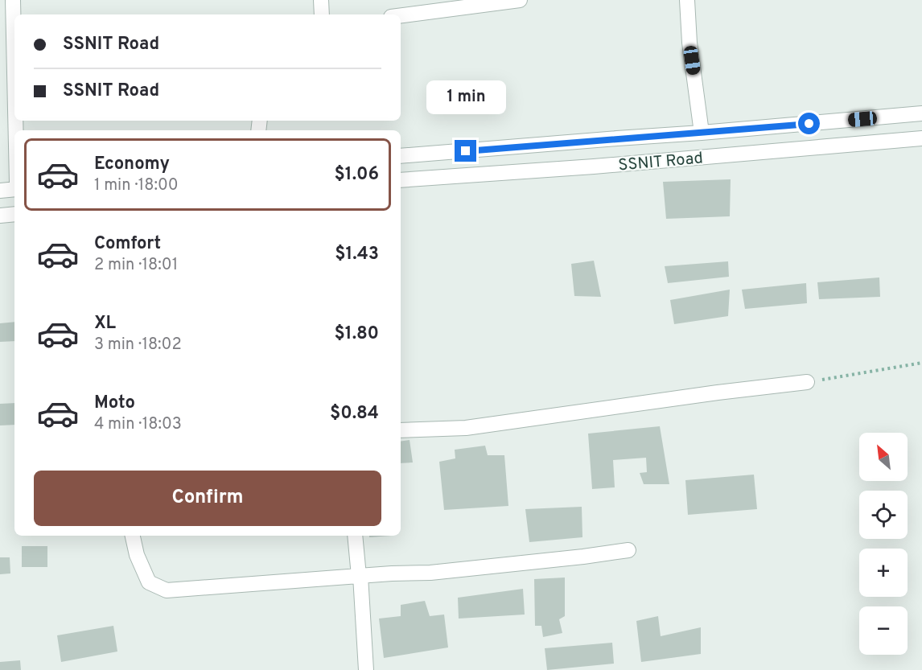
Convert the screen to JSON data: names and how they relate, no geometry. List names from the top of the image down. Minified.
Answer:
{"streets":{"street":["SSNIT Road"]},"north":"top left","page":{"banner":["SSNIT Road","SSNIT Road"],"bubble":"1 min","list":[{"name":"Economy","note":"1 min · 18:00","value":"$1.06"},{"name":"Comfort","note":"2 min · 18:01","value":"$1.43"},{"name":"XL","note":"3 min · 18:02","value":"$1.80"},{"name":"Moto","note":"4 min · 18:03","value":"$0.84"}],"map_buttons":["+","−"],"buttons":"Confirm"}}
